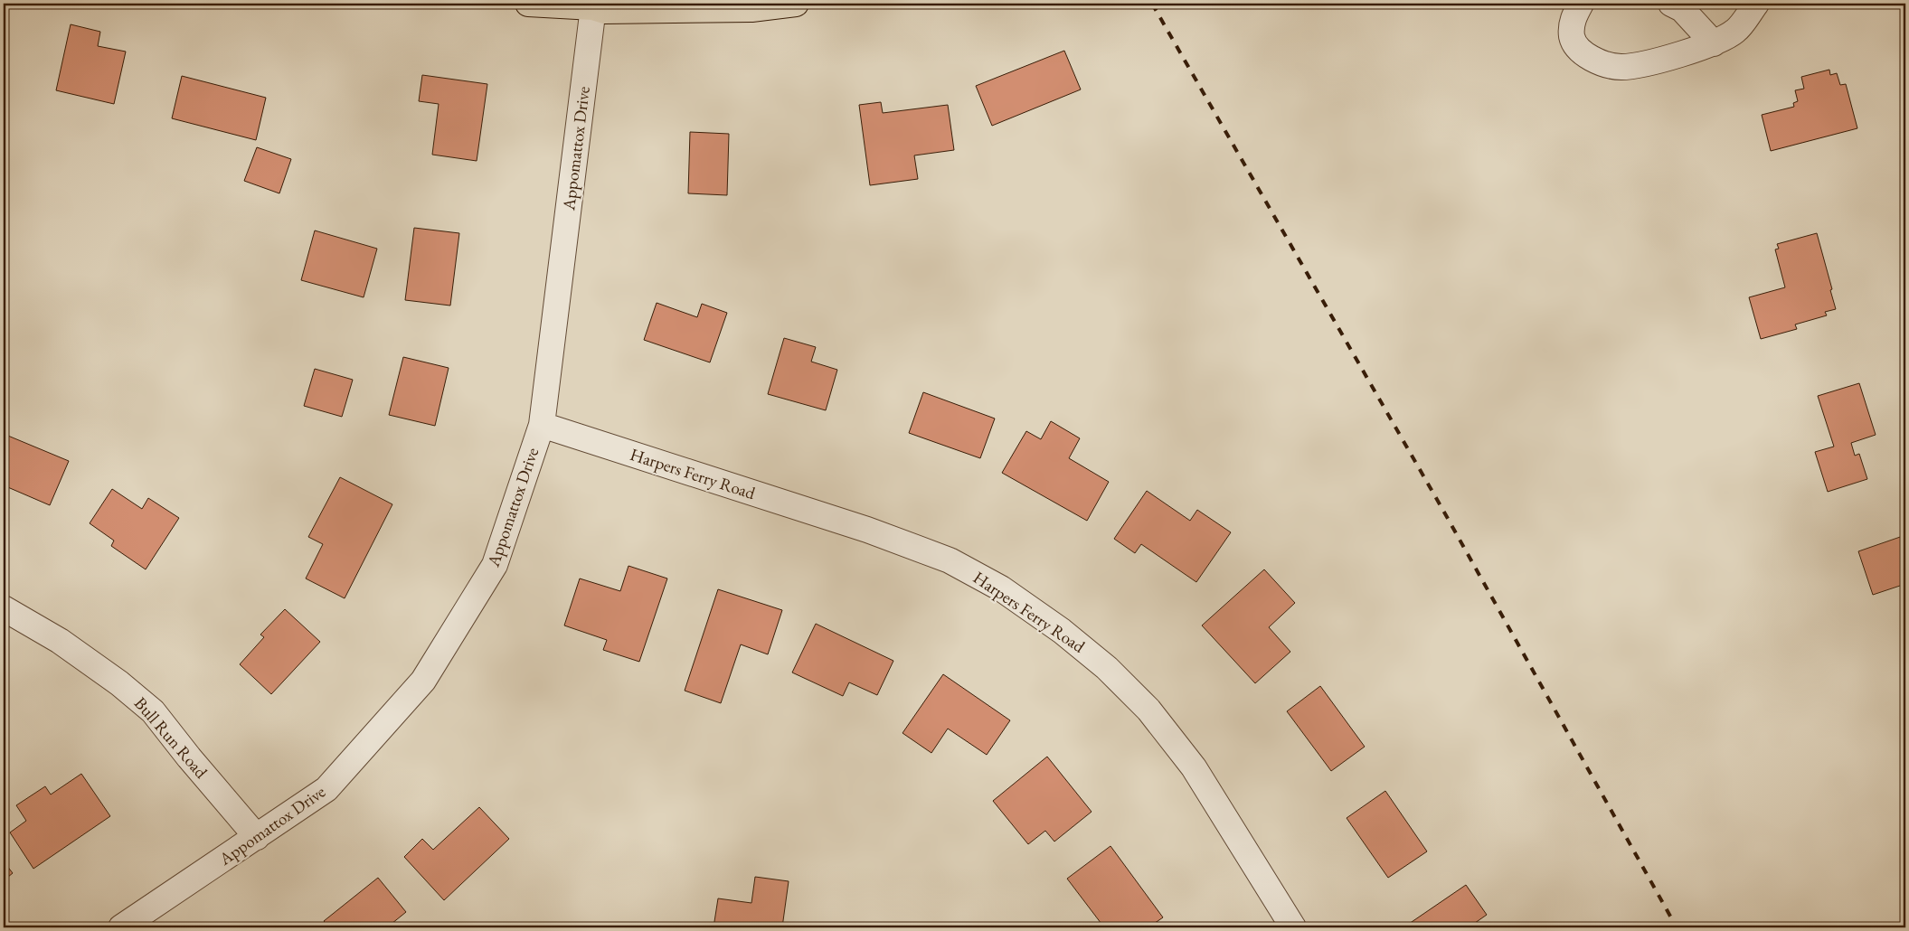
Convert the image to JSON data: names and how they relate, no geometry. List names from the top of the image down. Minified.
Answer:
{"streets":{"street":["Appomattox Drive","Harpers Ferry Road","Bull Run Road"]},"crossings":[["Appomattox Drive","Harpers Ferry Road"],["Appomattox Drive","Bull Run Road"]]}
